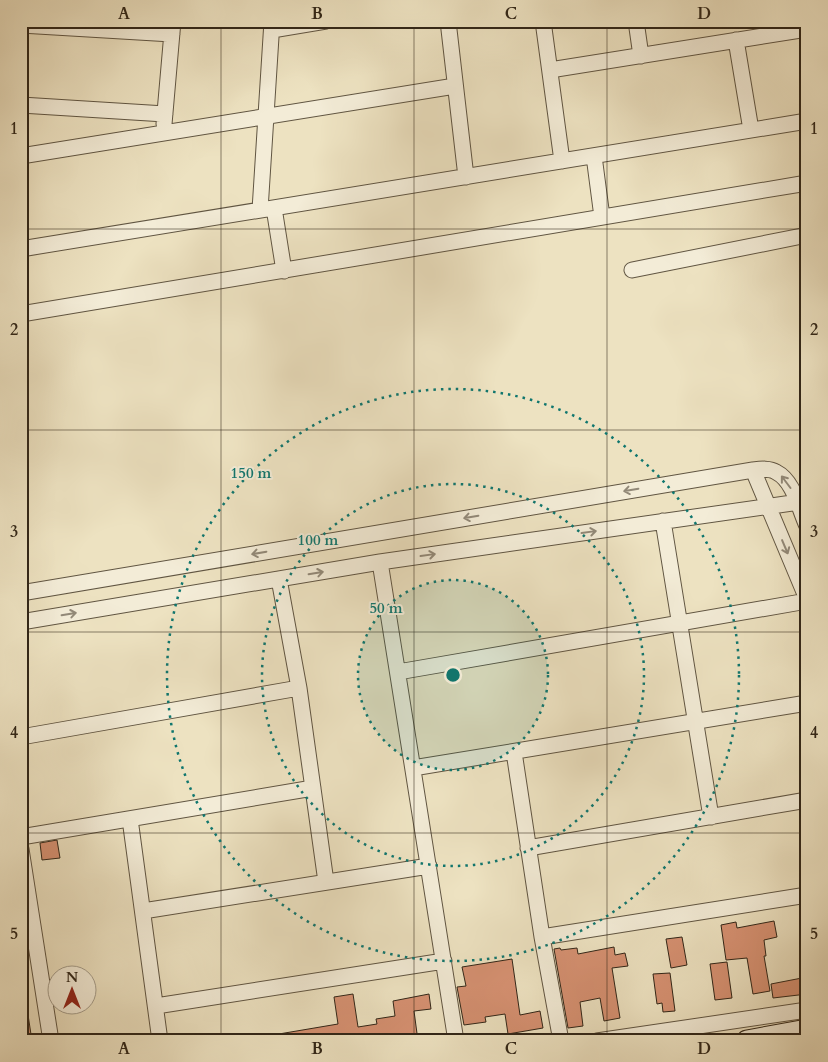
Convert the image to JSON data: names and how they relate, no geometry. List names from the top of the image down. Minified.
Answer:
{"north":"top","grid":{"columns":["A","B","C","D"],"rows":["1","2","3","4","5"]},"rings":["150 m","100 m","50 m"]}
